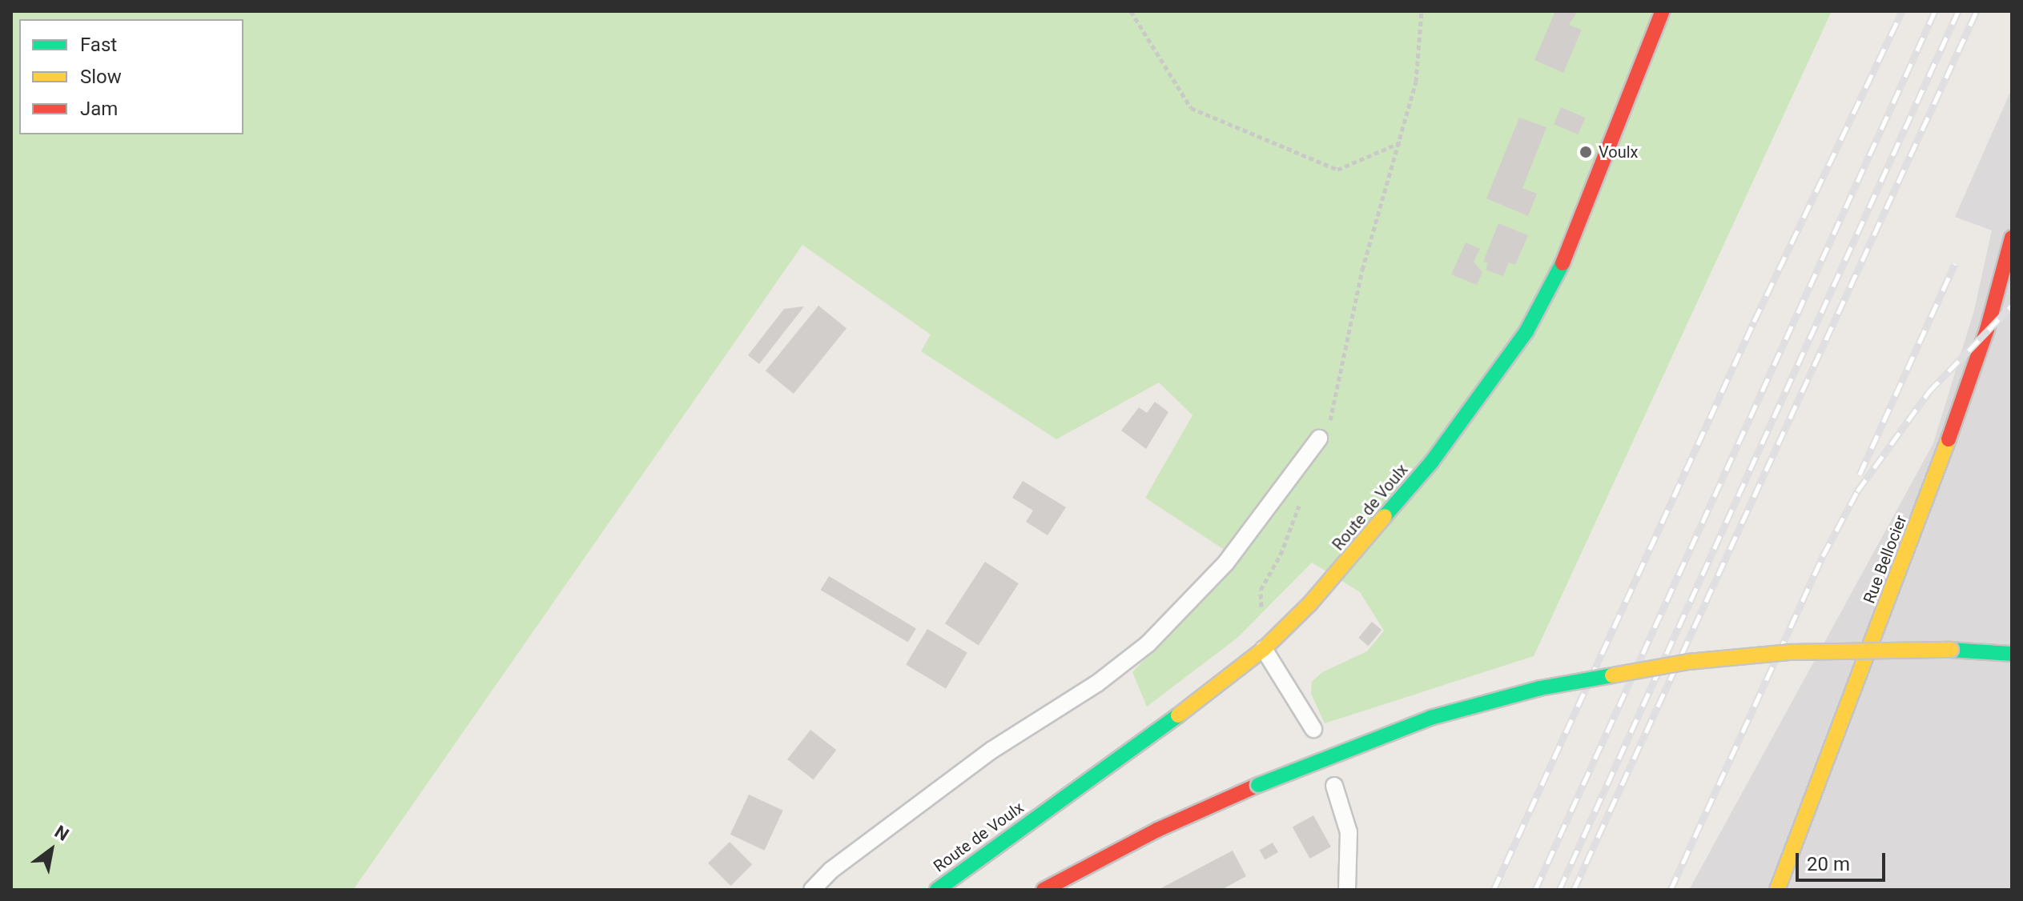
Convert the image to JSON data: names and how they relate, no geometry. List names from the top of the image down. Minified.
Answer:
{"streets":{"main road":["Route de Voulx","Rue Bellocier"]},"places":["Voulx"],"legend":["Fast","Slow","Jam"],"scale_bar":"20 m","north":"top right"}
